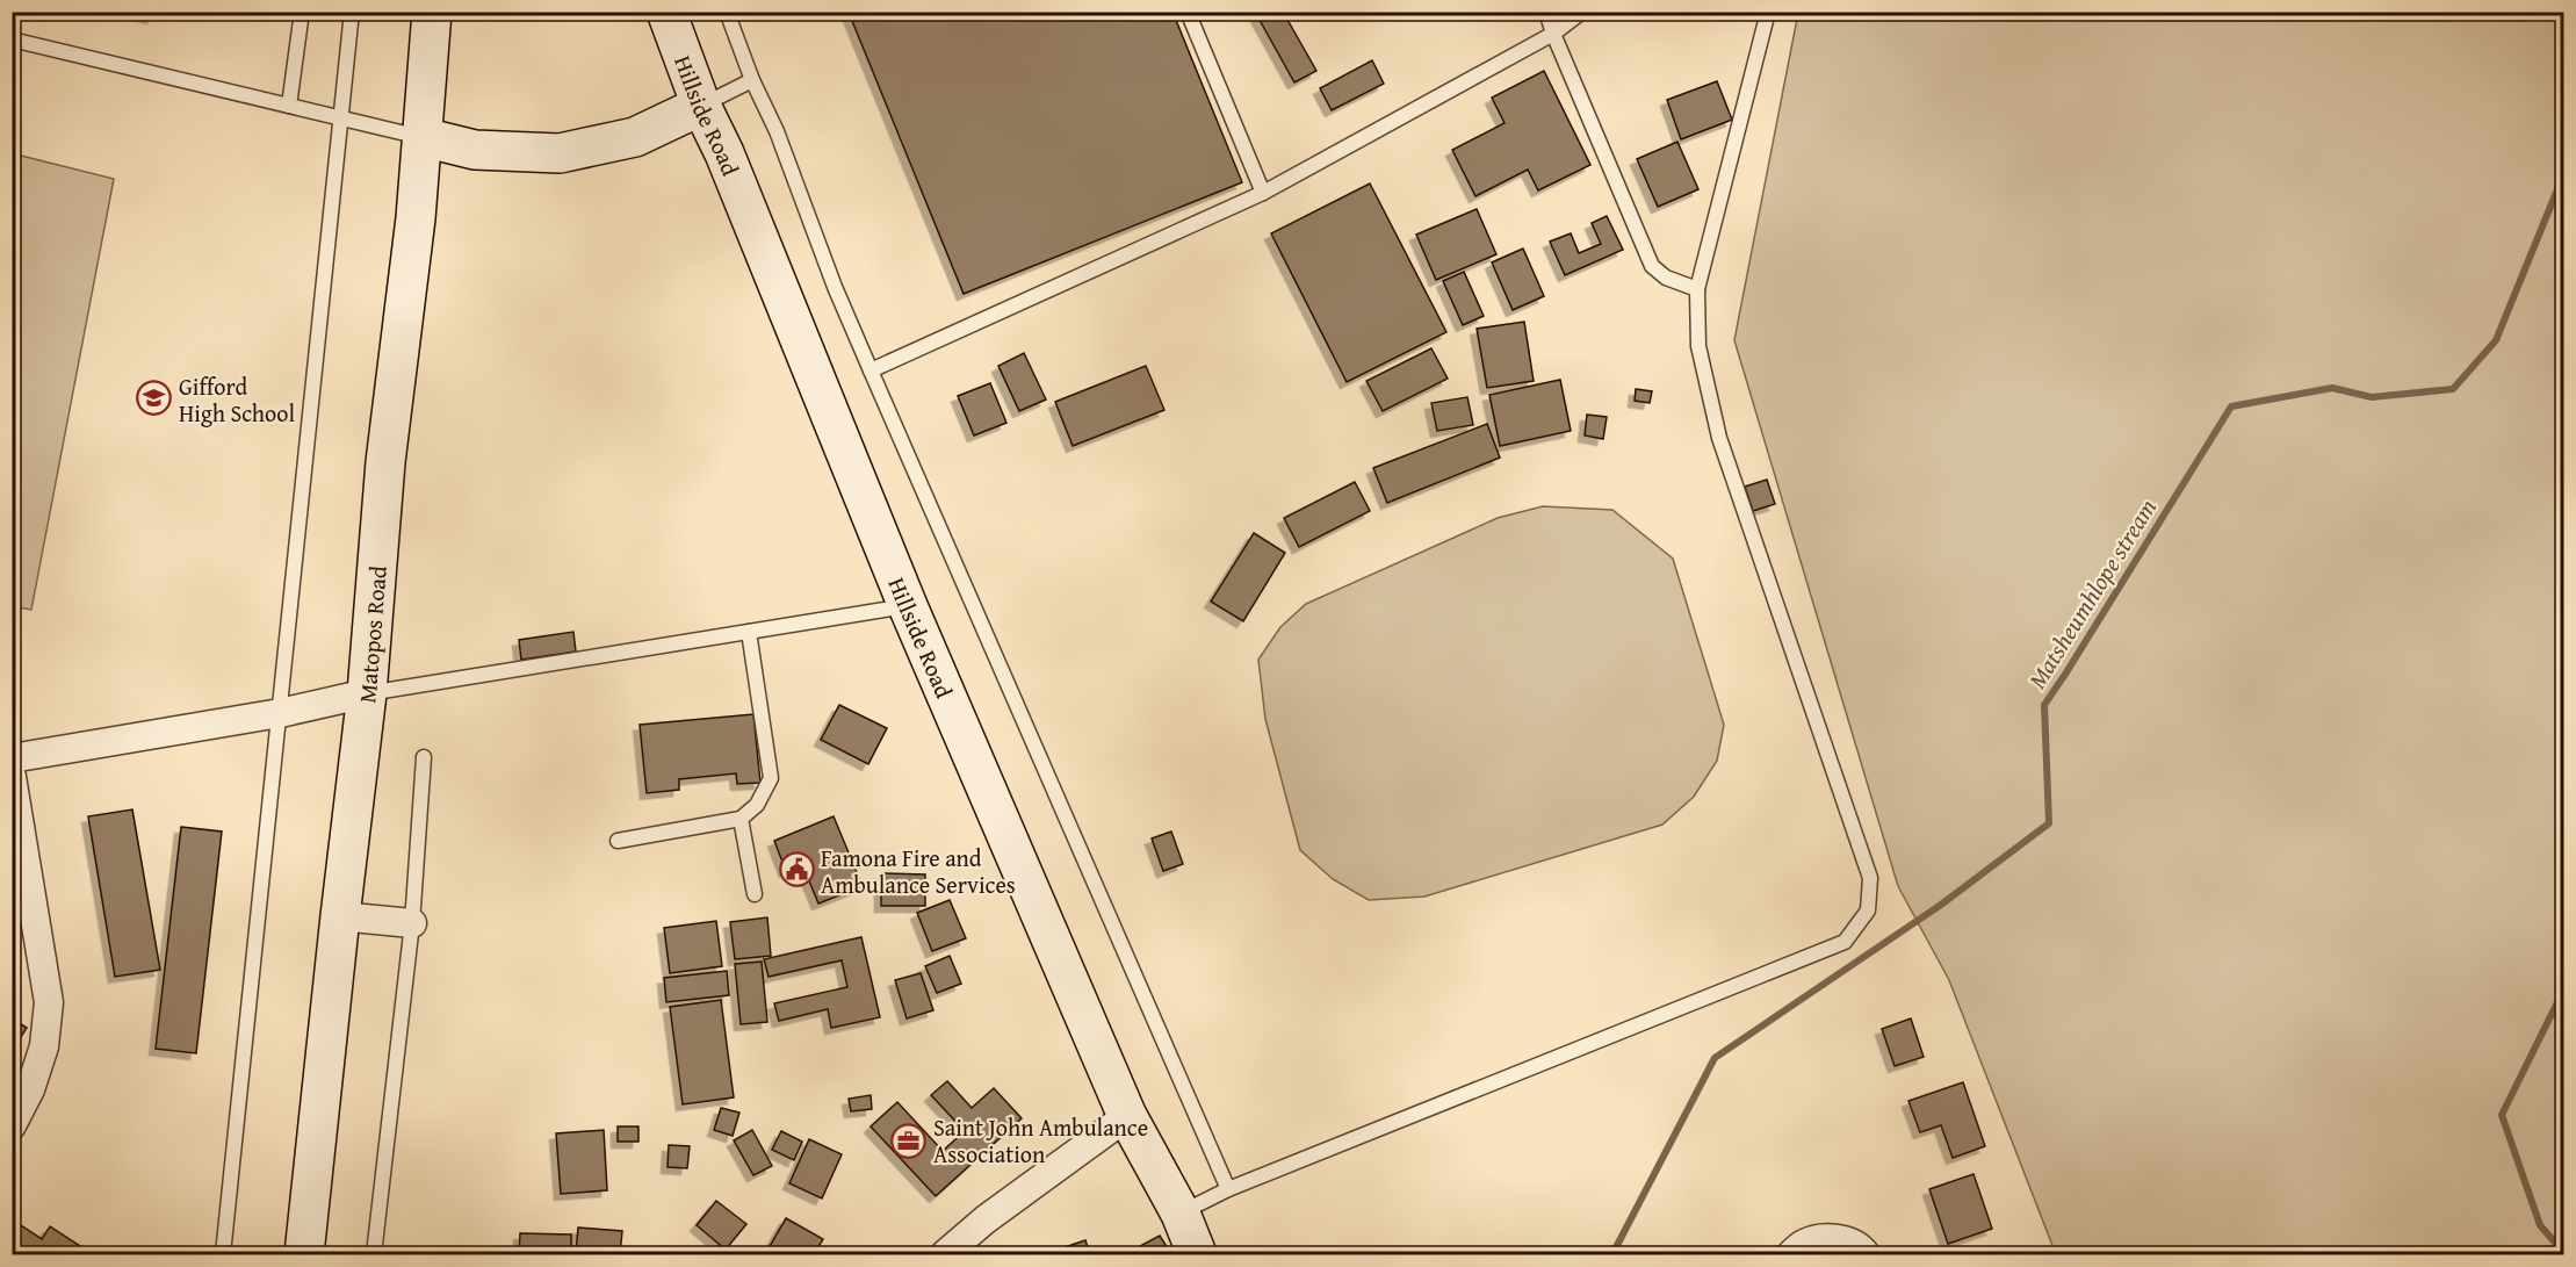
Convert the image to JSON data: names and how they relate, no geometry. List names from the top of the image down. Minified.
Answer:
{"streets":{"street":["Hillside Road","Matopos Road"]},"water":["Matsheumhlope stream"],"places":{"school or university":["Gifford High School"],"public building":["Famona Fire and Ambulance Services"],"office":["Saint John Ambulance Association"]}}
